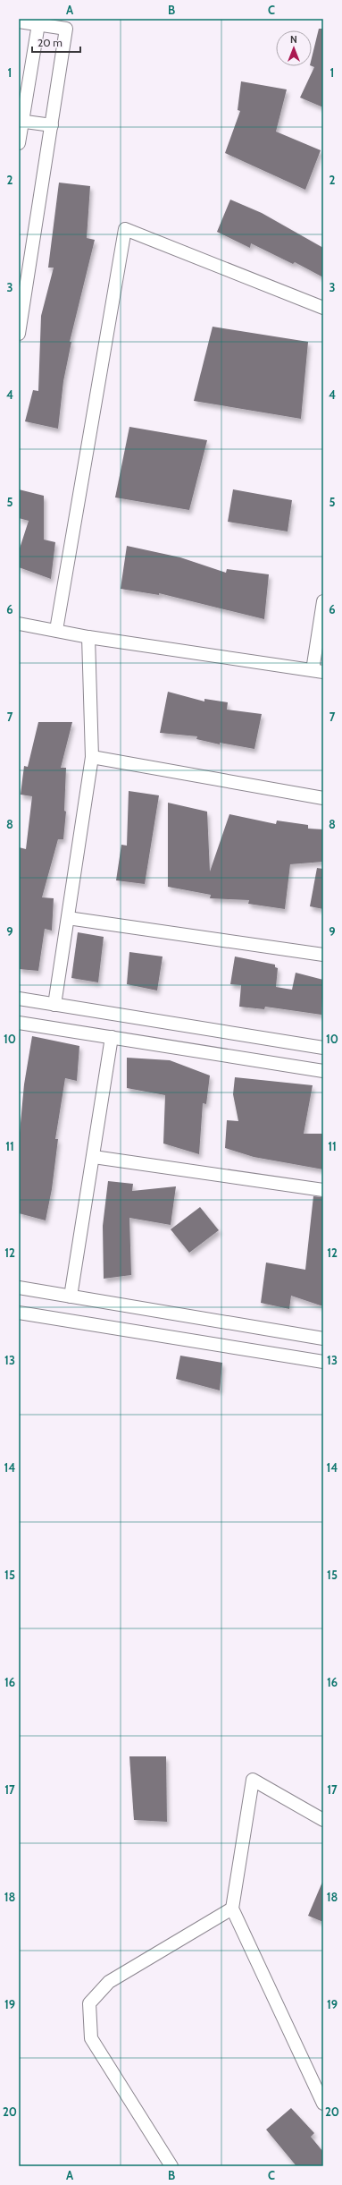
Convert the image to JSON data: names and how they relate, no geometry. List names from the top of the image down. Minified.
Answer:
{"scale_bar":"20 m","north":"top","grid":{"columns":["A","B","C"],"rows":["1","2","3","4","5","6","7","8","9","10","11","12","13","14","15","16","17","18","19","20"]}}
